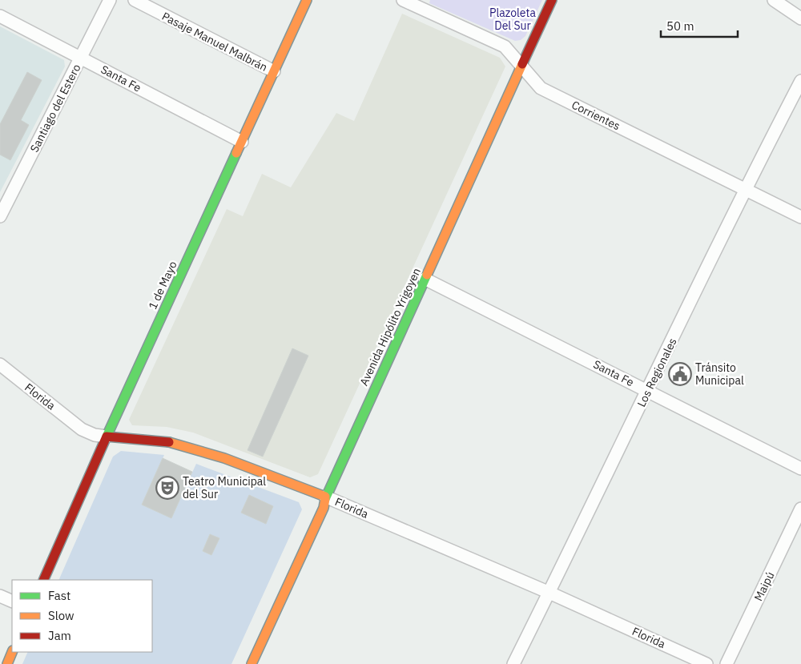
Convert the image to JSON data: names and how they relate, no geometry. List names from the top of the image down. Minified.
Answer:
{"streets":{"main road":["1 de Mayo","Avenida Hipólito Yrigoyen","Florida"],"street":["Pasaje Manuel Malbrán","Santa Fe","Santiago del Estero","Corrientes","Los Regionales","Maipú"]},"crossings":[["Pasaje Manuel Malbrán","1 de Mayo"],["Santa Fe","Santiago del Estero"],["Santa Fe","1 de Mayo"],["Santa Fe","Avenida Hipólito Yrigoyen"],["Santa Fe","Los Regionales"],["Corrientes","Avenida Hipólito Yrigoyen"],["Corrientes","Los Regionales"],["1 de Mayo","Florida"],["Avenida Hipólito Yrigoyen","Florida"],["Los Regionales","Florida"]],"parks":["Plazoleta Del Sur"],"places":{"public building":["Tránsito Municipal"],"theatre":["Teatro Municipal del Sur"]},"legend":["Fast","Slow","Jam"],"scale_bar":"50 m"}
